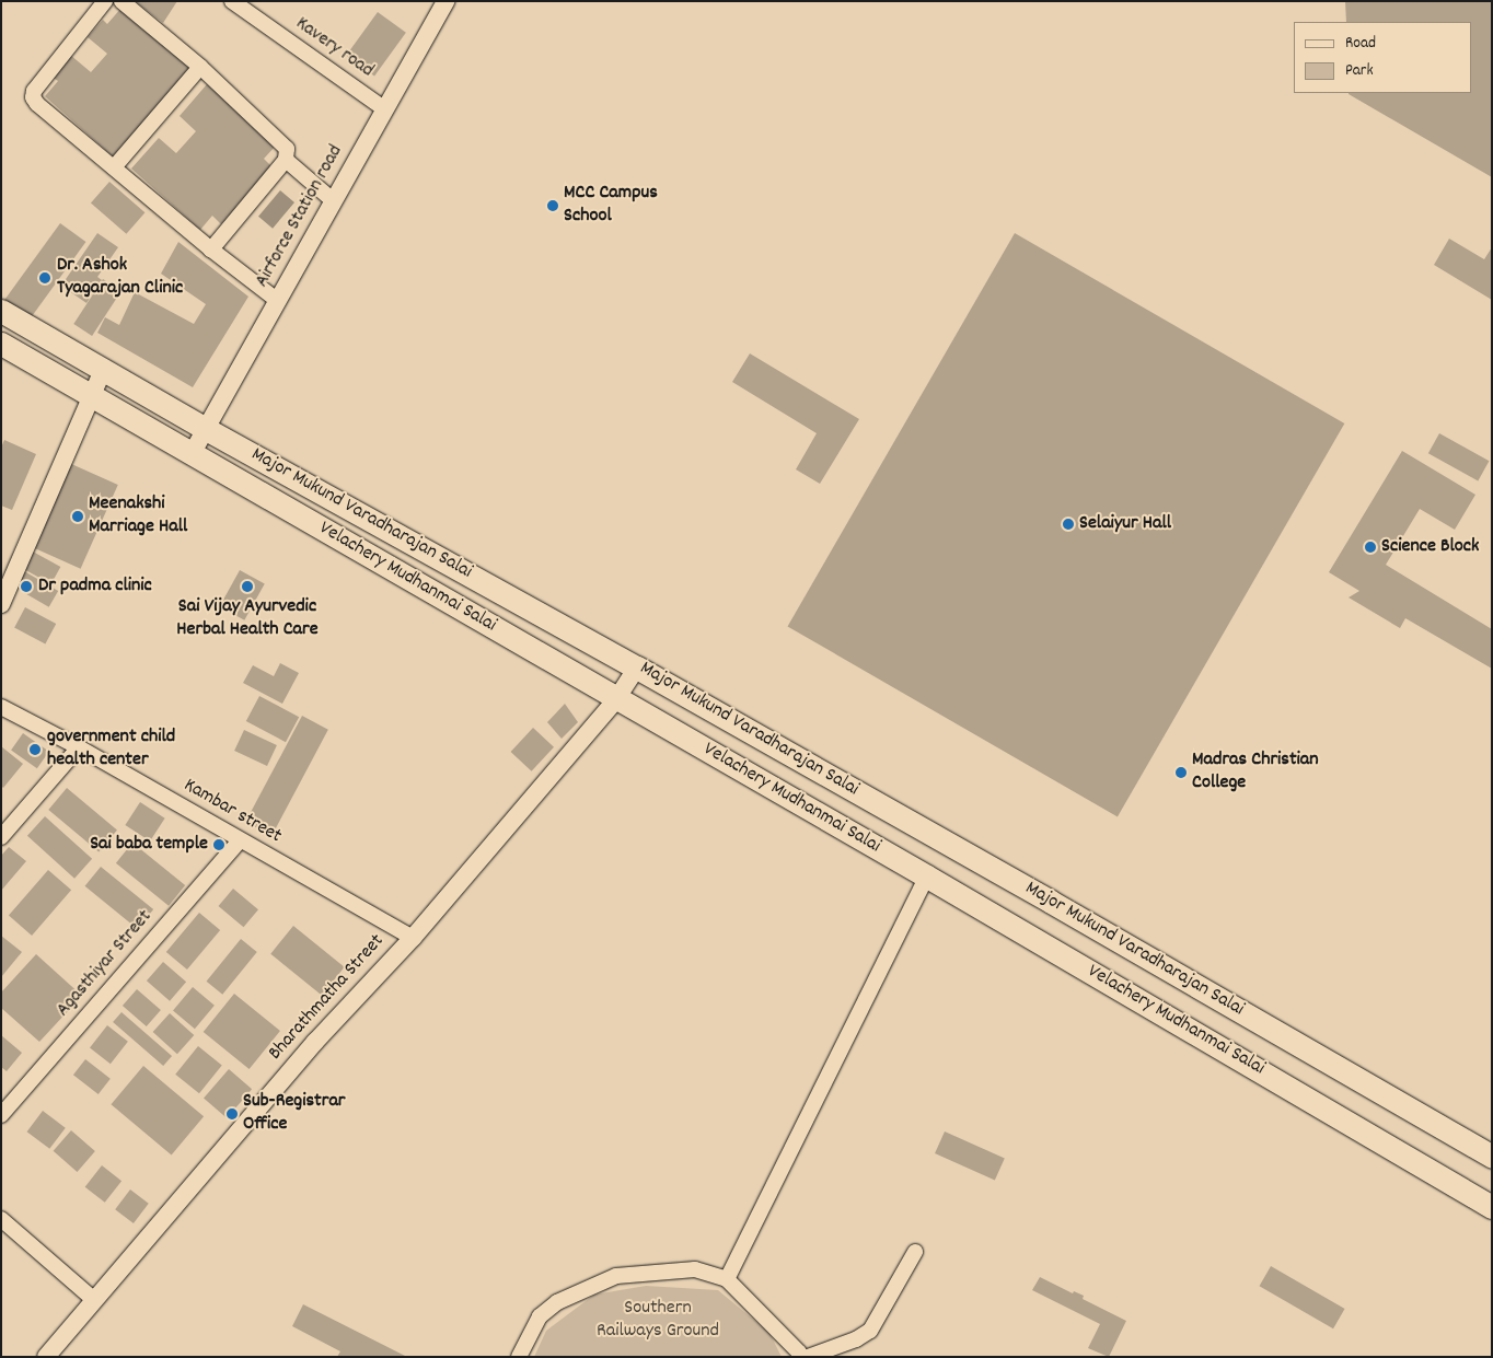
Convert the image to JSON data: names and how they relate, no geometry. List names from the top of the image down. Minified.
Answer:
{"streets":{"main road":["Major Mukund Varadharajan Salai","Velachery Mudhanmai Salai"],"street":["Kavery road","Airforce Station road","Kambar street","Agasthiyar Street","Bharathmatha Street"]},"crossings":[["Kavery road","Airforce Station road"],["Airforce Station road","Major Mukund Varadharajan Salai"],["Airforce Station road","Velachery Mudhanmai Salai"],["Major Mukund Varadharajan Salai","Bharathmatha Street"],["Velachery Mudhanmai Salai","Bharathmatha Street"],["Kambar street","Agasthiyar Street"],["Kambar street","Bharathmatha Street"]],"parks":["Southern Railways Ground"],"places":["MCC Campus School","Dr. Ashok Tyagarajan Clinic","Meenakshi Marriage Hall","Selaiyur Hall","Science Block","Dr padma clinic","Sai Vijay Ayurvedic Herbal Health Care","government child health center","Madras Christian College","Sai baba temple","Sub-Registrar Office"],"legend":["Road","Park"]}
